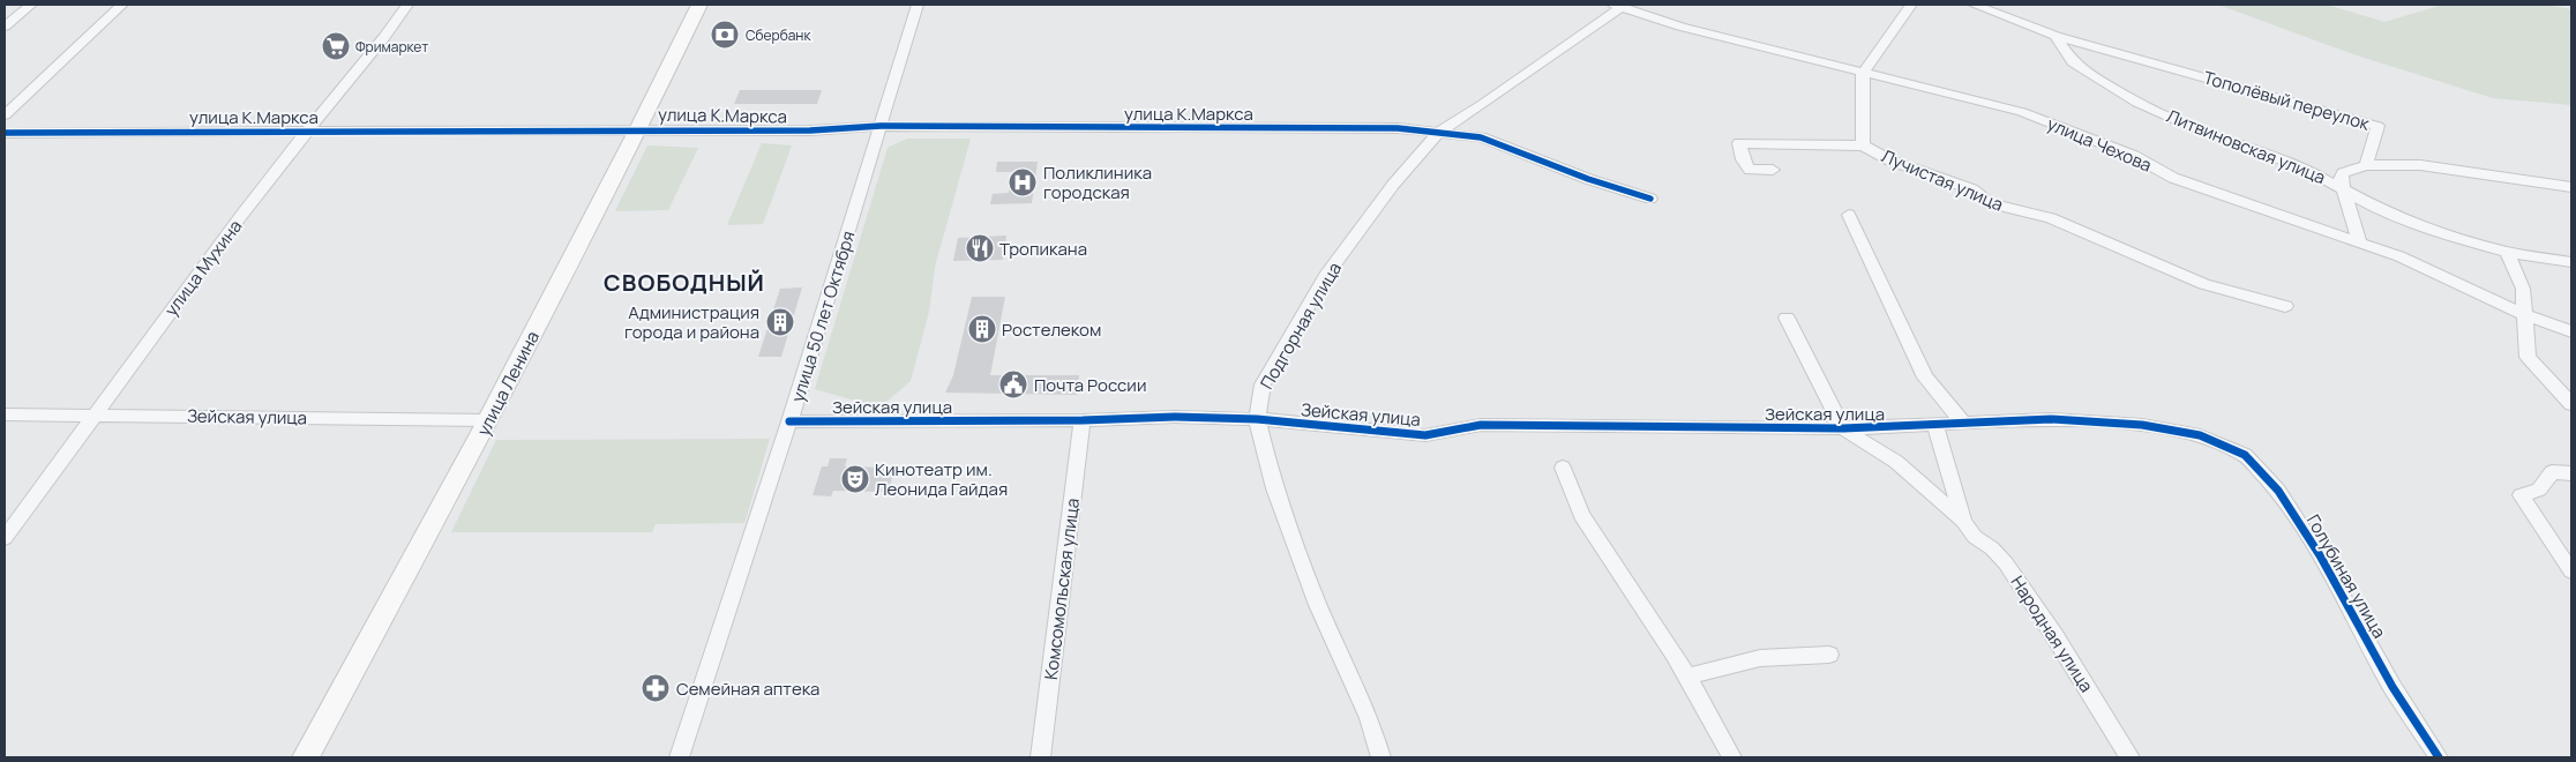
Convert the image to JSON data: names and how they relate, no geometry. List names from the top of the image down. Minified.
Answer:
{"streets":{"main road":["улица Ленина"],"street":["Тополёвый переулок","улица К.Маркса","улица Чехова","Литвиновская улица","Лучистая улица","улица Мухина","улица 50 лет Октября","Подгорная улица","Зейская улица","Голубиная улица","Комсомольская улица","Народная улица"]},"crossings":[["Тополёвый переулок","Литвиновская улица"],["улица К.Маркса","улица Мухина"],["улица К.Маркса","улица 50 лет Октября"],["улица К.Маркса","Подгорная улица"],["улица К.Маркса","улица Ленина"],["улица Чехова","Подгорная улица"],["улица Мухина","Зейская улица"],["улица 50 лет Октября","Зейская улица"],["Подгорная улица","Зейская улица"],["улица Ленина","Зейская улица"],["Зейская улица","Голубиная улица"],["Зейская улица","Комсомольская улица"],["Зейская улица","Народная улица"]],"districts":["СВОБОДНЫЙ"],"places":{"bank":["Сбербанк"],"supermarket":["Фримаркет"],"hospital":["Поликлиника городская"],"restaurant":["Тропикана"],"building":["Администрация города и района","Ростелеком"],"public building":["Почта России"],"theatre":["Кинотеатр им. Леонида Гайдая"],"pharmacy":["Семейная аптека"]}}
